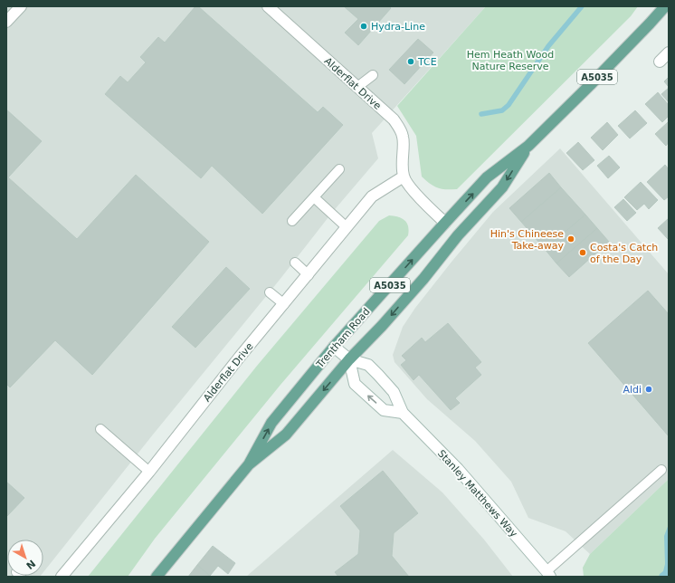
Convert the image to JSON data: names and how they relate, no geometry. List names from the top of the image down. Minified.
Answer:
{"streets":{"main road":["A5035","Trentham Road"],"street":["Alderflat Drive","Stanley Matthews Way"]},"crossings":[["Trentham Road","Stanley Matthews Way"]],"parks":["Hem Heath Wood Nature Reserve"],"places":["Hydra-Line","TCE","Hin's Chineese Take-away","Costa's Catch of the Day","Aldi"],"north":"bottom right"}
